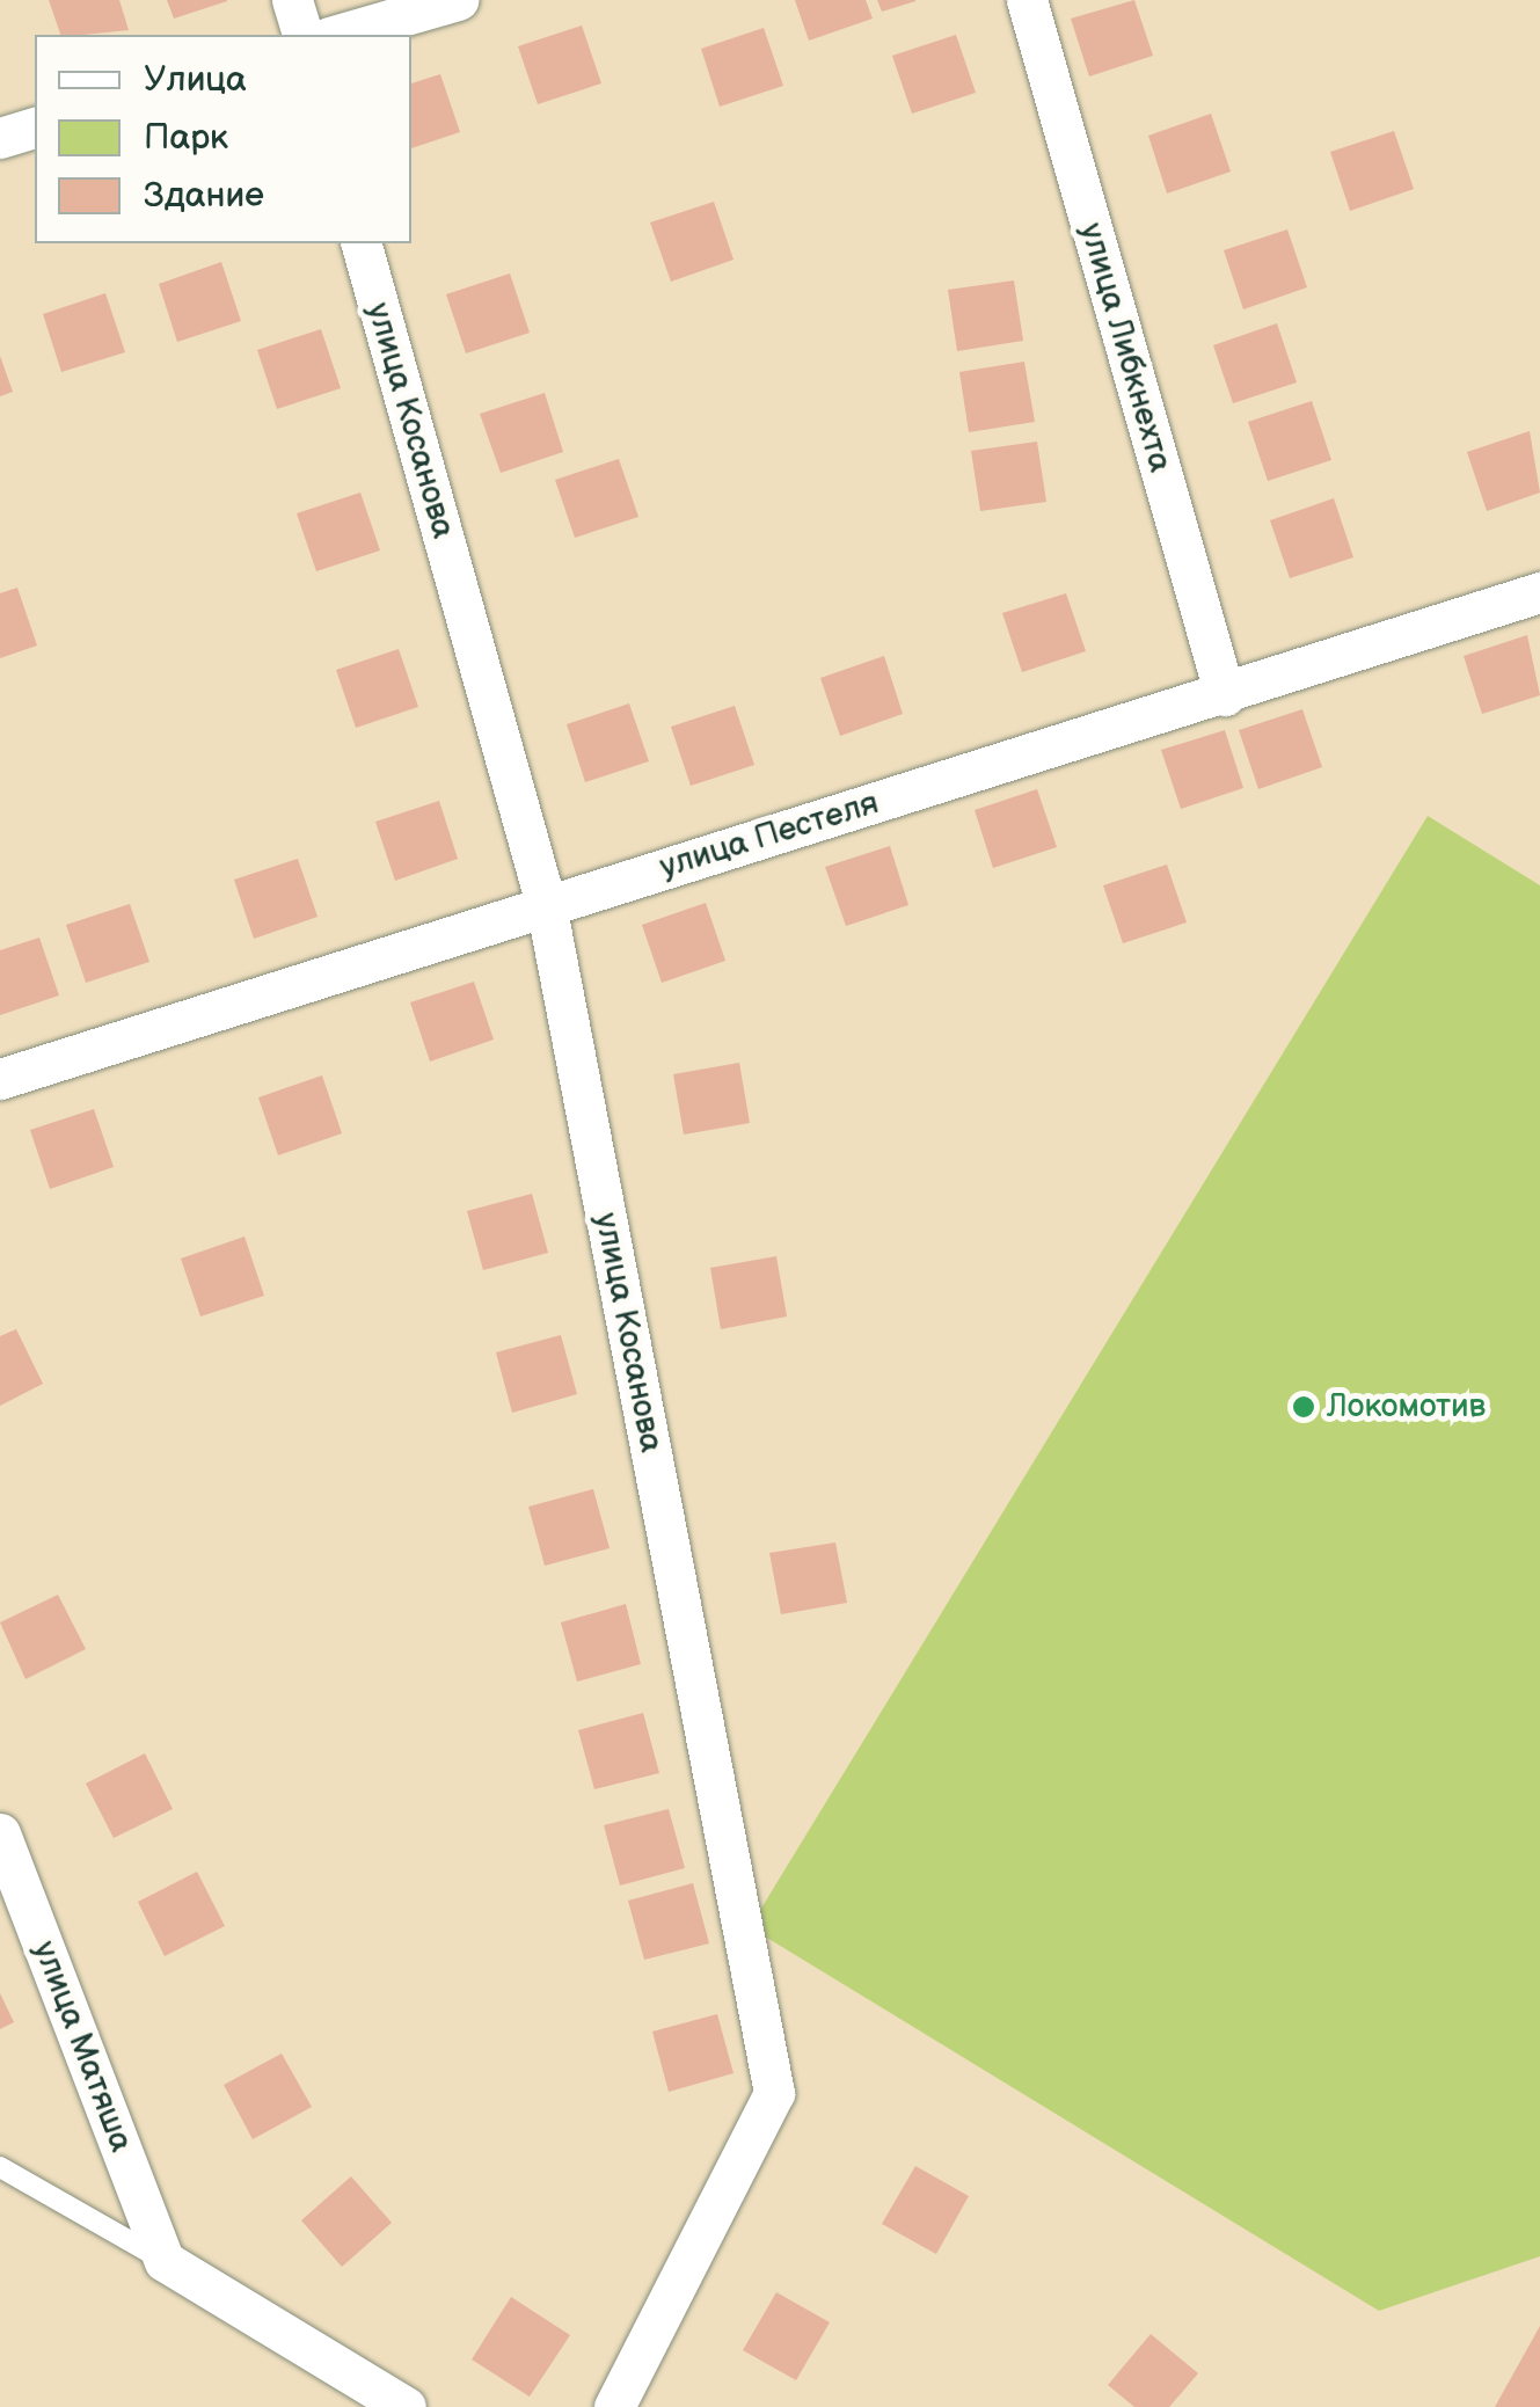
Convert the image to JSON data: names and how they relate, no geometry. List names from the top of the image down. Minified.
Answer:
{"streets":{"street":["улица Либкнехта","улица Косанова","улица Пестеля","улица Матяша"]},"crossings":[["улица Либкнехта","улица Пестеля"],["улица Косанова","улица Пестеля"]],"places":["Локомотив"],"legend":["Улица","Парк","Здание"]}
